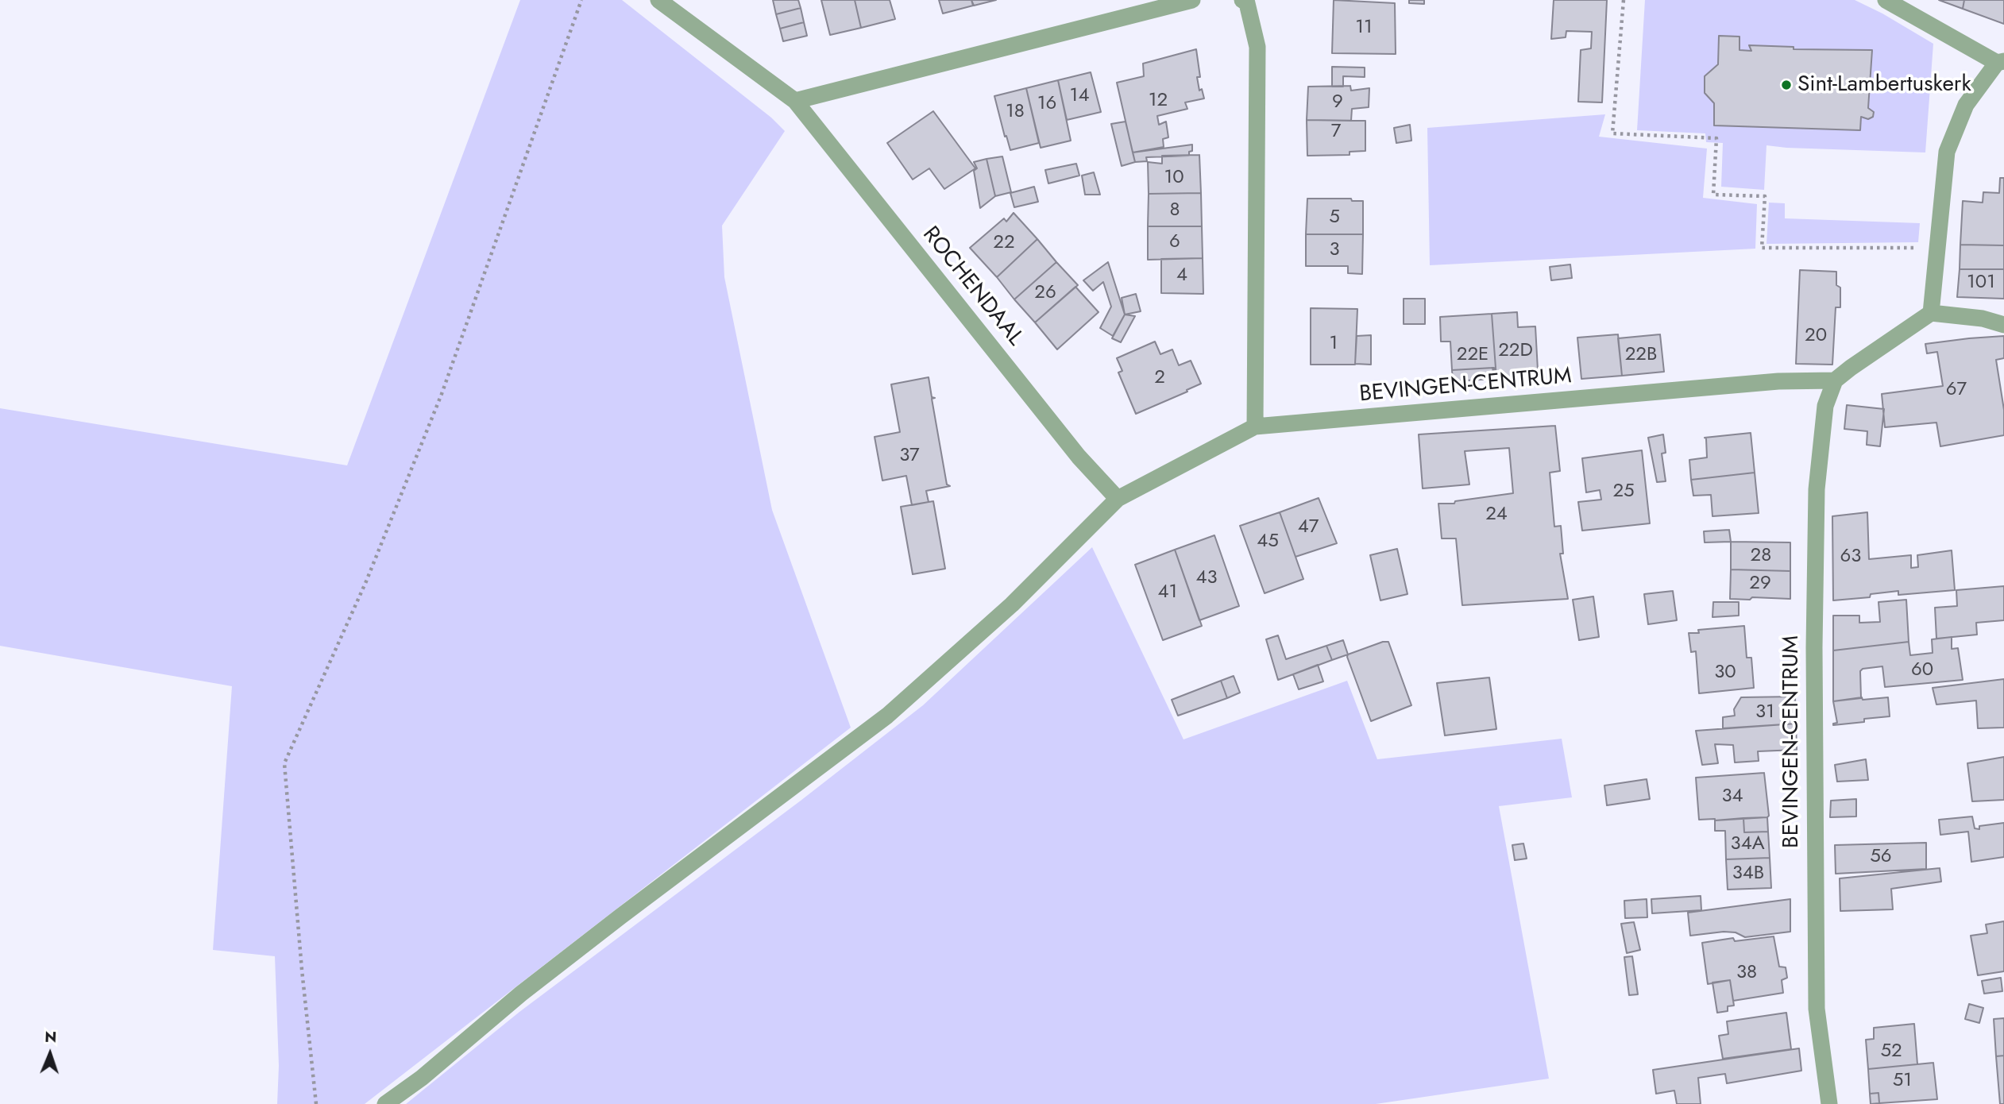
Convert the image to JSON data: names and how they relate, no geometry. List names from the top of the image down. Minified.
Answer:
{"streets":{"street":["ROCHENDAAL","BEVINGEN-CENTRUM"]},"crossings":[["ROCHENDAAL","BEVINGEN-CENTRUM"]],"places":["Sint-Lambertuskerk"],"house_numbers":["11","14","12","9","16","18","7","10","8","5","6","22","3","4","101","26","20","1","22D","22E","22B","2","67","37","25","24","47","45","28","63","43","29","41","60","30","31","34","34A","56","34B","38","52","51"],"north":"top"}
